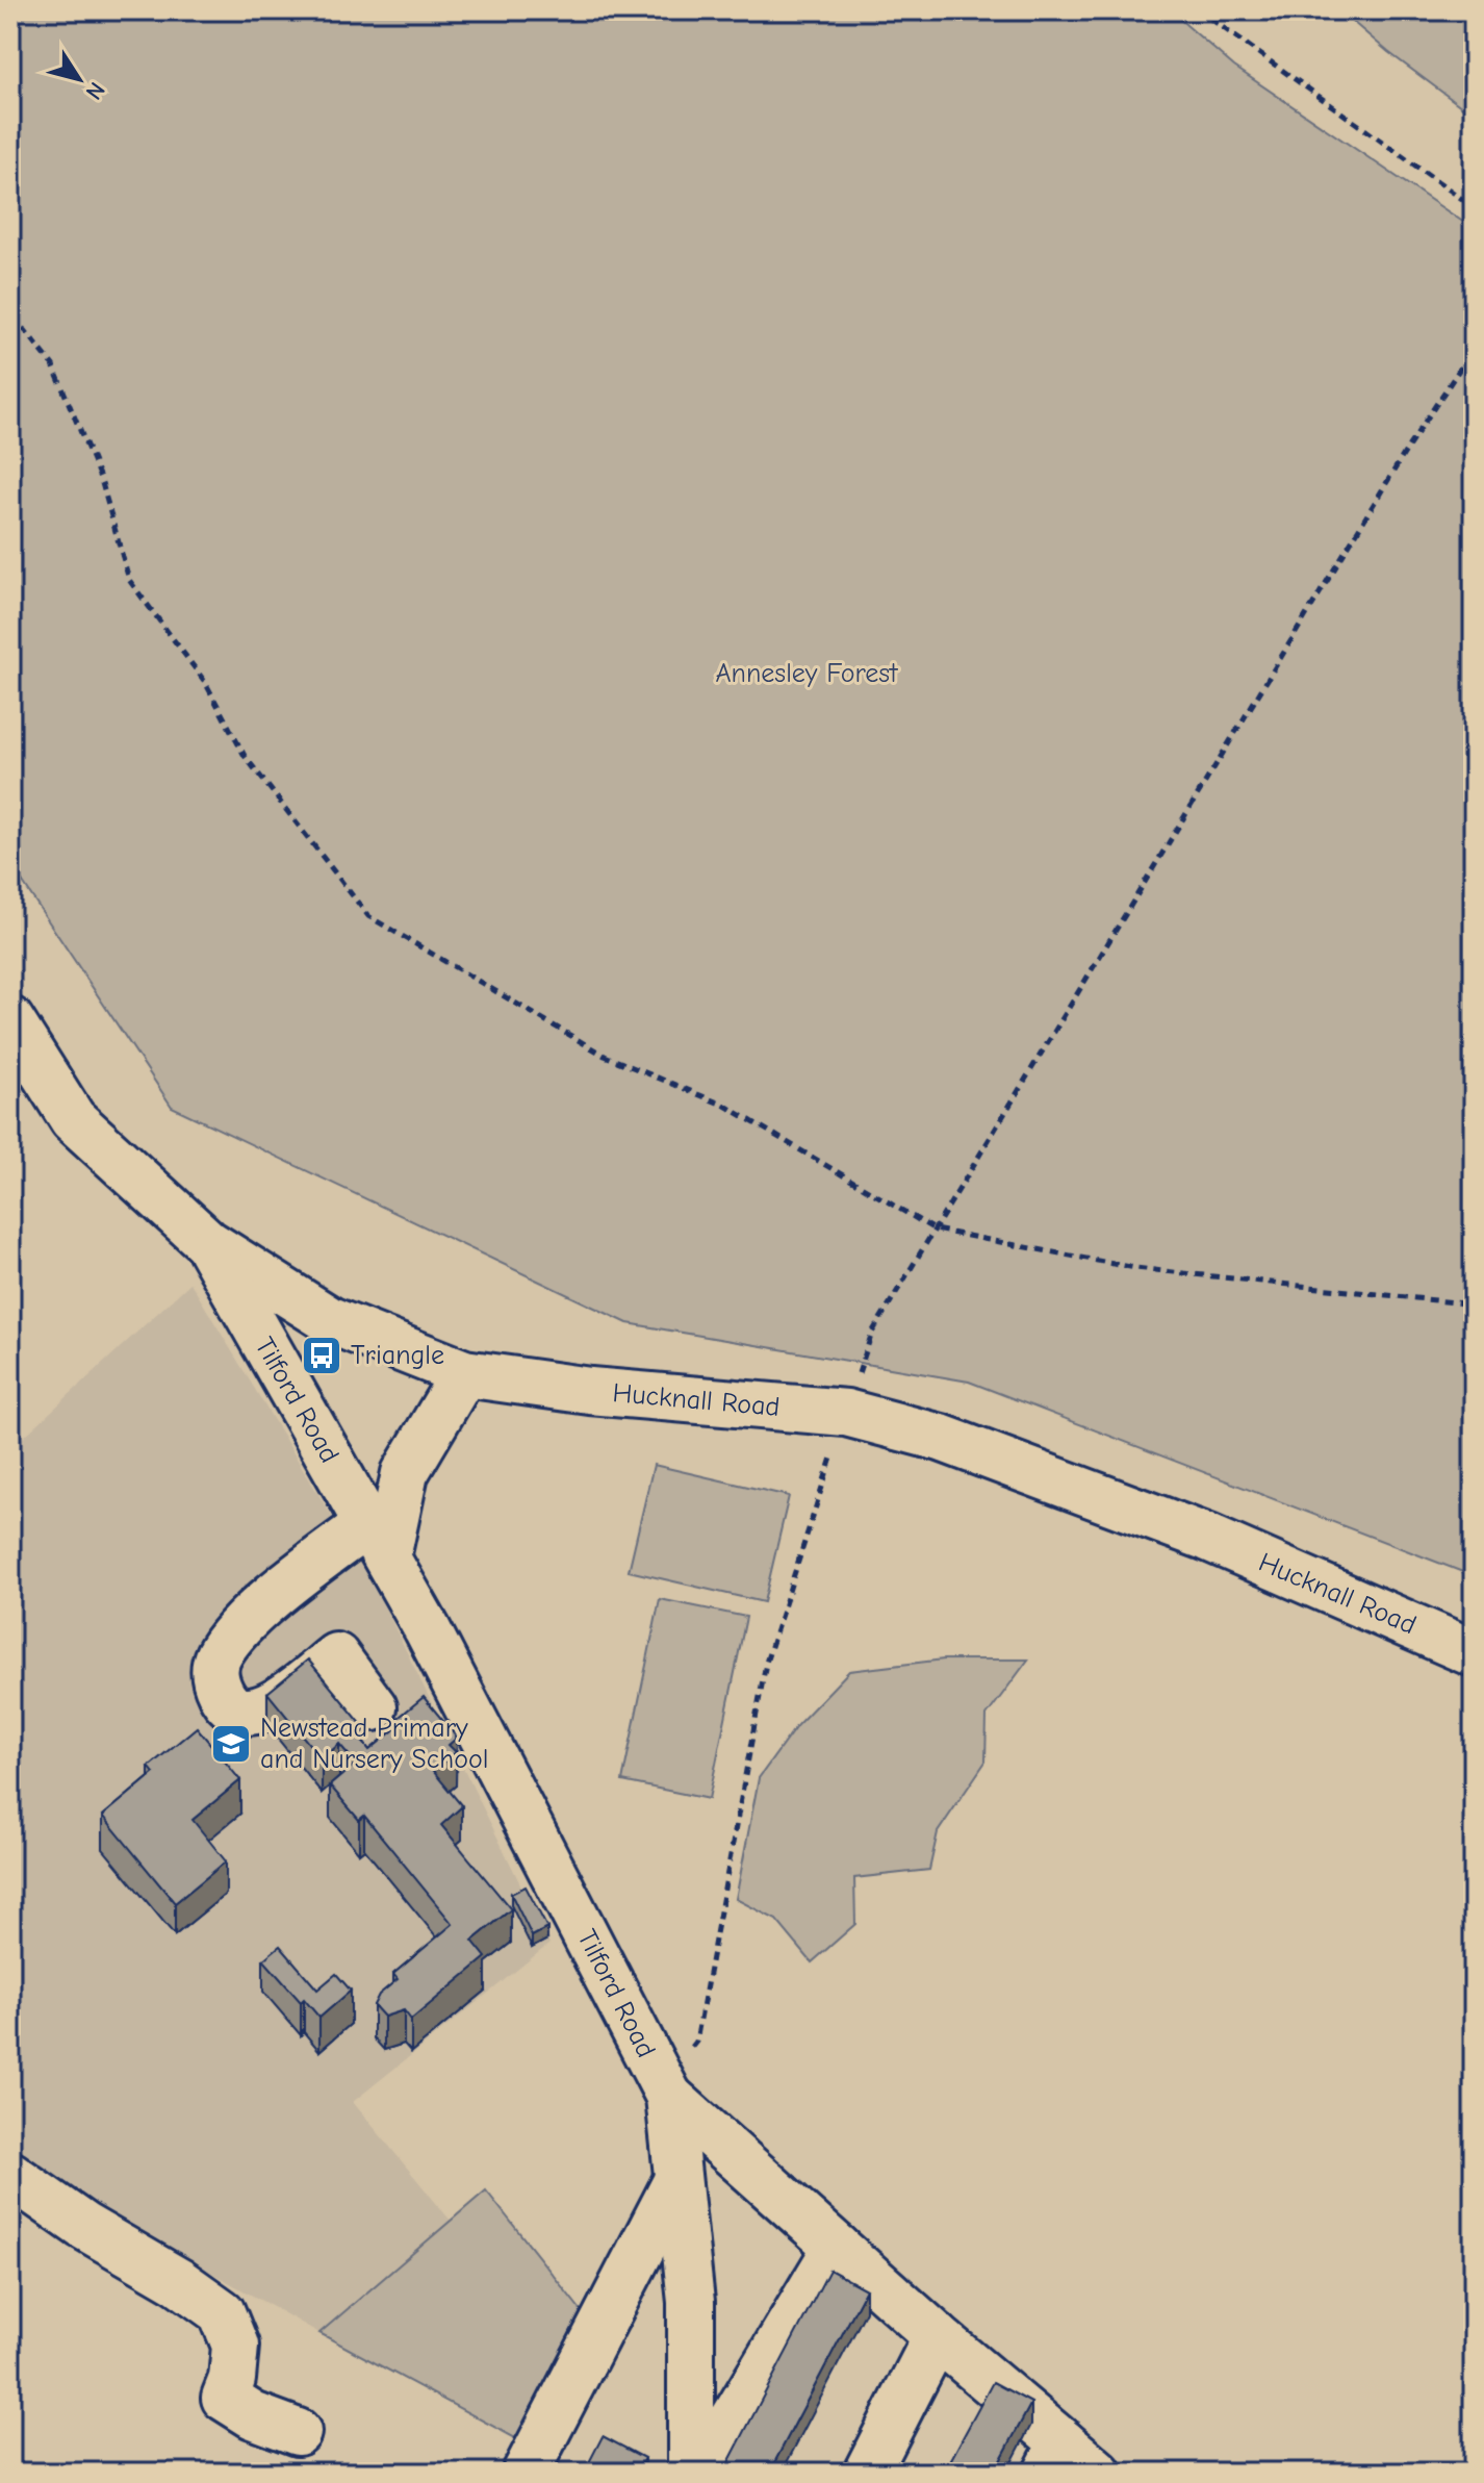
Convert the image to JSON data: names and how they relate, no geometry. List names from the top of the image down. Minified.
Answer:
{"streets":{"street":["Tilford Road","Hucknall Road"]},"crossings":[["Tilford Road","Hucknall Road"]],"parks":["Annesley Forest"],"places":{"bus stop":["Triangle"],"school or university":["Newstead Primary and Nursery School"]},"north":"bottom right"}
